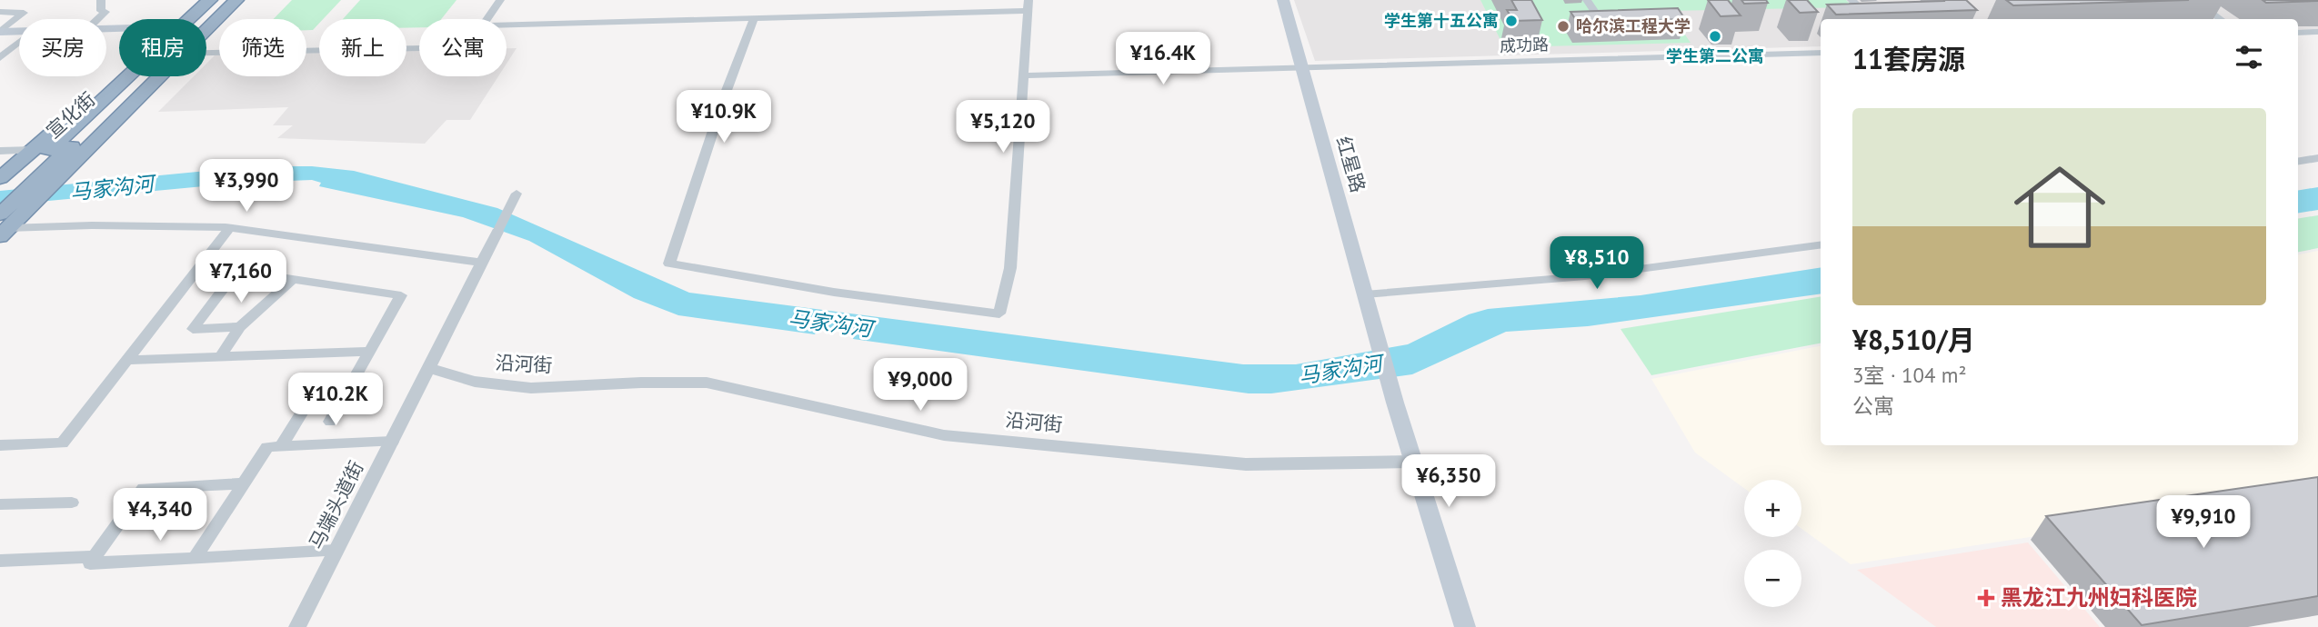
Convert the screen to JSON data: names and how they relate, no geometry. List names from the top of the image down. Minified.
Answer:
{"streets":{"highway":["宣化街"],"main road":["红星路"],"street":["成功路","沿河街","马端头道街"]},"crossings":[["成功路","红星路"],["红星路","沿河街"],["沿河街","马端头道街"]],"water":["马家沟河"],"places":{"other":["学生第十五公寓","哈尔滨工程大学","学生第二公寓"],"health":["黑龙江九州妇科医院"]},"page":{"chip":["买房","租房","筛选","新上","公寓"],"heading":"11套房源","price":["¥16.4K","¥10.9K","¥5,120","¥3,990","¥8,510","¥7,160","¥9,000","¥10.2K","¥6,350","¥4,340","¥9,910"],"list":[{"name":"¥8,510/月","note":"3室 · 104 m² · 公寓"}],"map_buttons":["+","−"]}}
